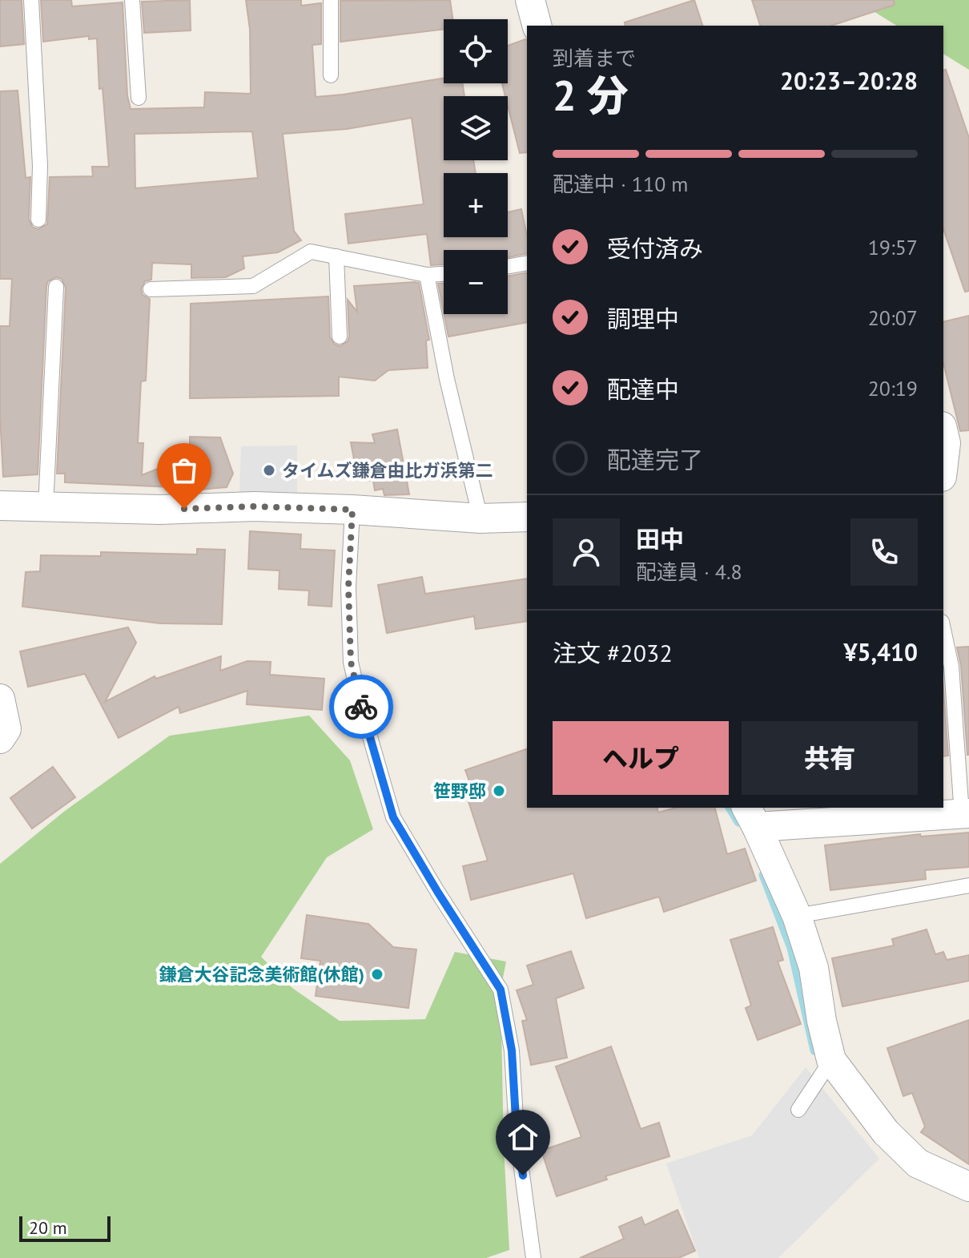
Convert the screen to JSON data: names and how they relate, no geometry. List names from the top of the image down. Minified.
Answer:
{"places":["タイムズ鎌倉由比ガ浜第二","笹野邸","鎌倉大谷記念美術館(休館)"],"scale_bar":"20 m","page":{"map_buttons":["+","−"],"heading":["2 分","到着まで","20:23–20:28"],"panel":["田中","配達員 · 4.8","注文 #2032","¥5,410"],"bar":"配達中 · 110 m","list":[["受付済み","19:57"],["調理中","20:07"],["配達中","20:19"],"配達完了"],"buttons":["ヘルプ","共有"],"scale":"20 m"}}
